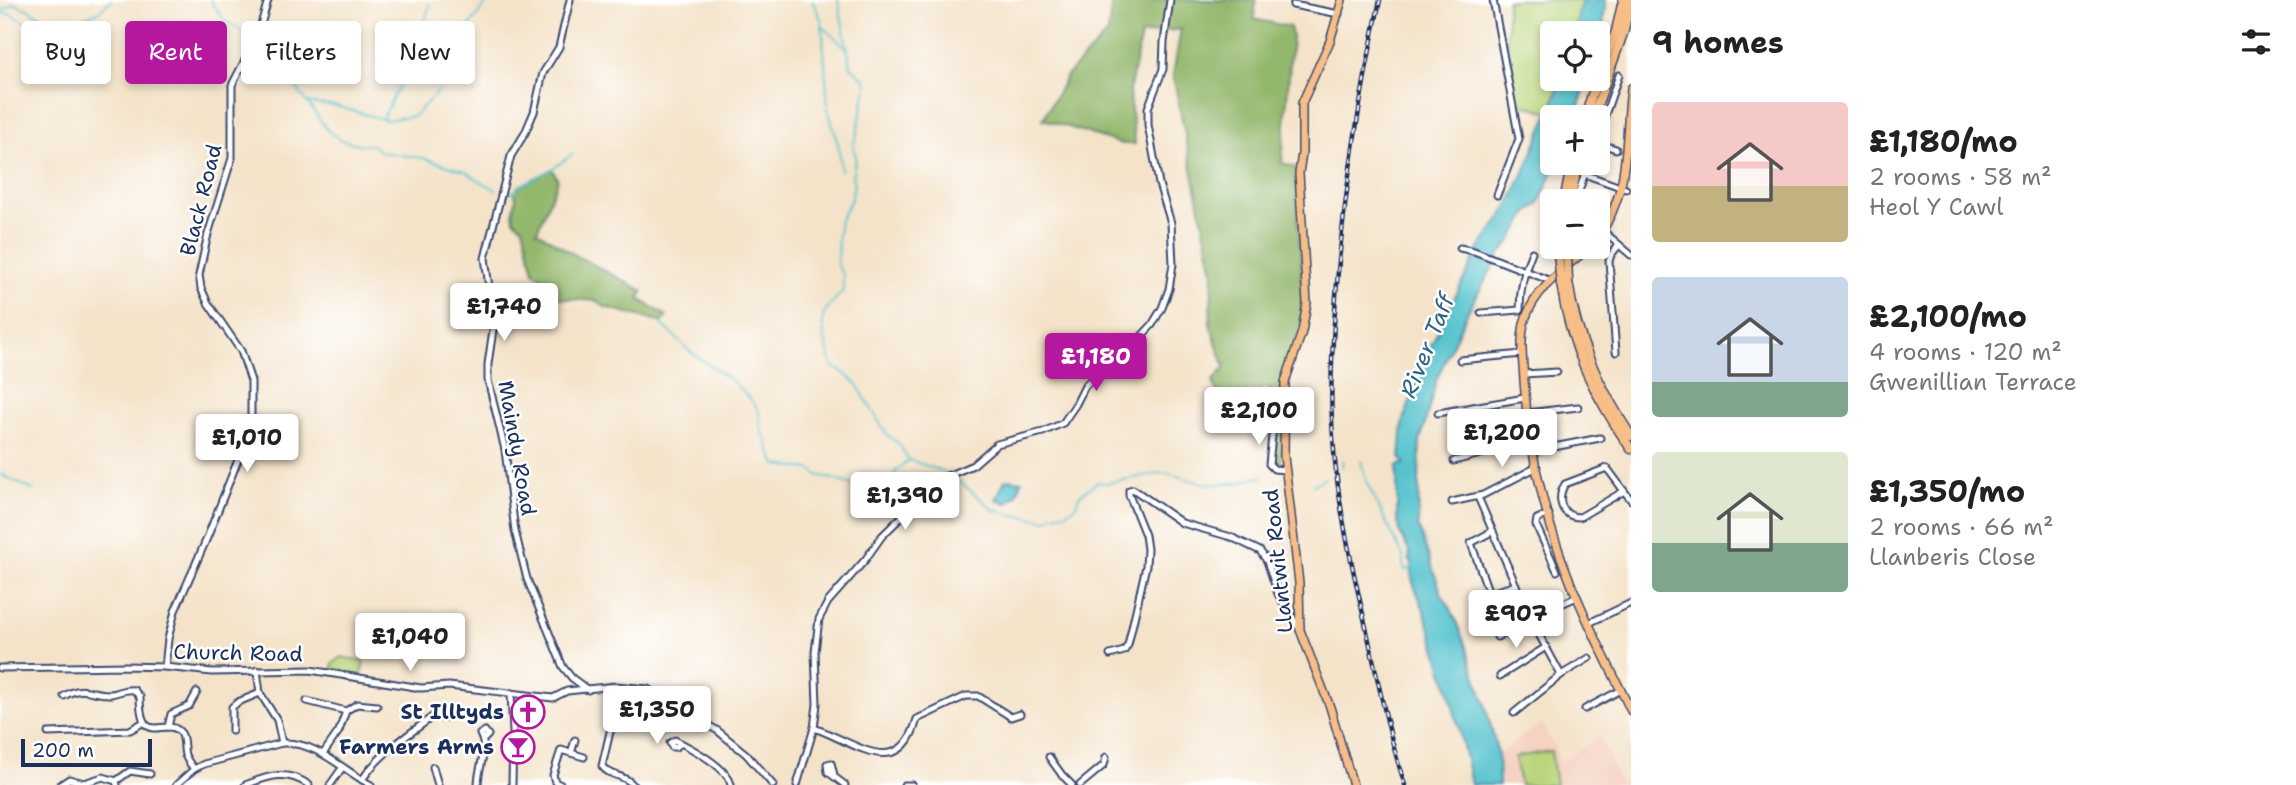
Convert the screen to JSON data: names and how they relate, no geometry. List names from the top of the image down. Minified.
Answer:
{"streets":{"main road":["Llantwit Road"],"street":["Black Road","Maindy Road","Church Road"]},"crossings":[["Black Road","Church Road"],["Maindy Road","Church Road"]],"water":["River Taff"],"places":{"church":["St Illtyds"],"bar":["Farmers Arms"]},"scale_bar":"200 m","page":{"heading":"9 homes","map_buttons":["+","−"],"chip":["Buy","Rent","Filters","New"],"list":[{"name":"£1,180/mo","note":"2 rooms · 58 m² · Heol Y Cawl"},{"name":"£2,100/mo","note":"4 rooms · 120 m² · Gwenillian Terrace"},{"name":"£1,350/mo","note":"2 rooms · 66 m² · Llanberis Close"}],"price":["£1,740","£1,180","£2,100","£1,200","£1,010","£1,390","£907","£1,040","£1,350"],"scale":"200 m"}}
